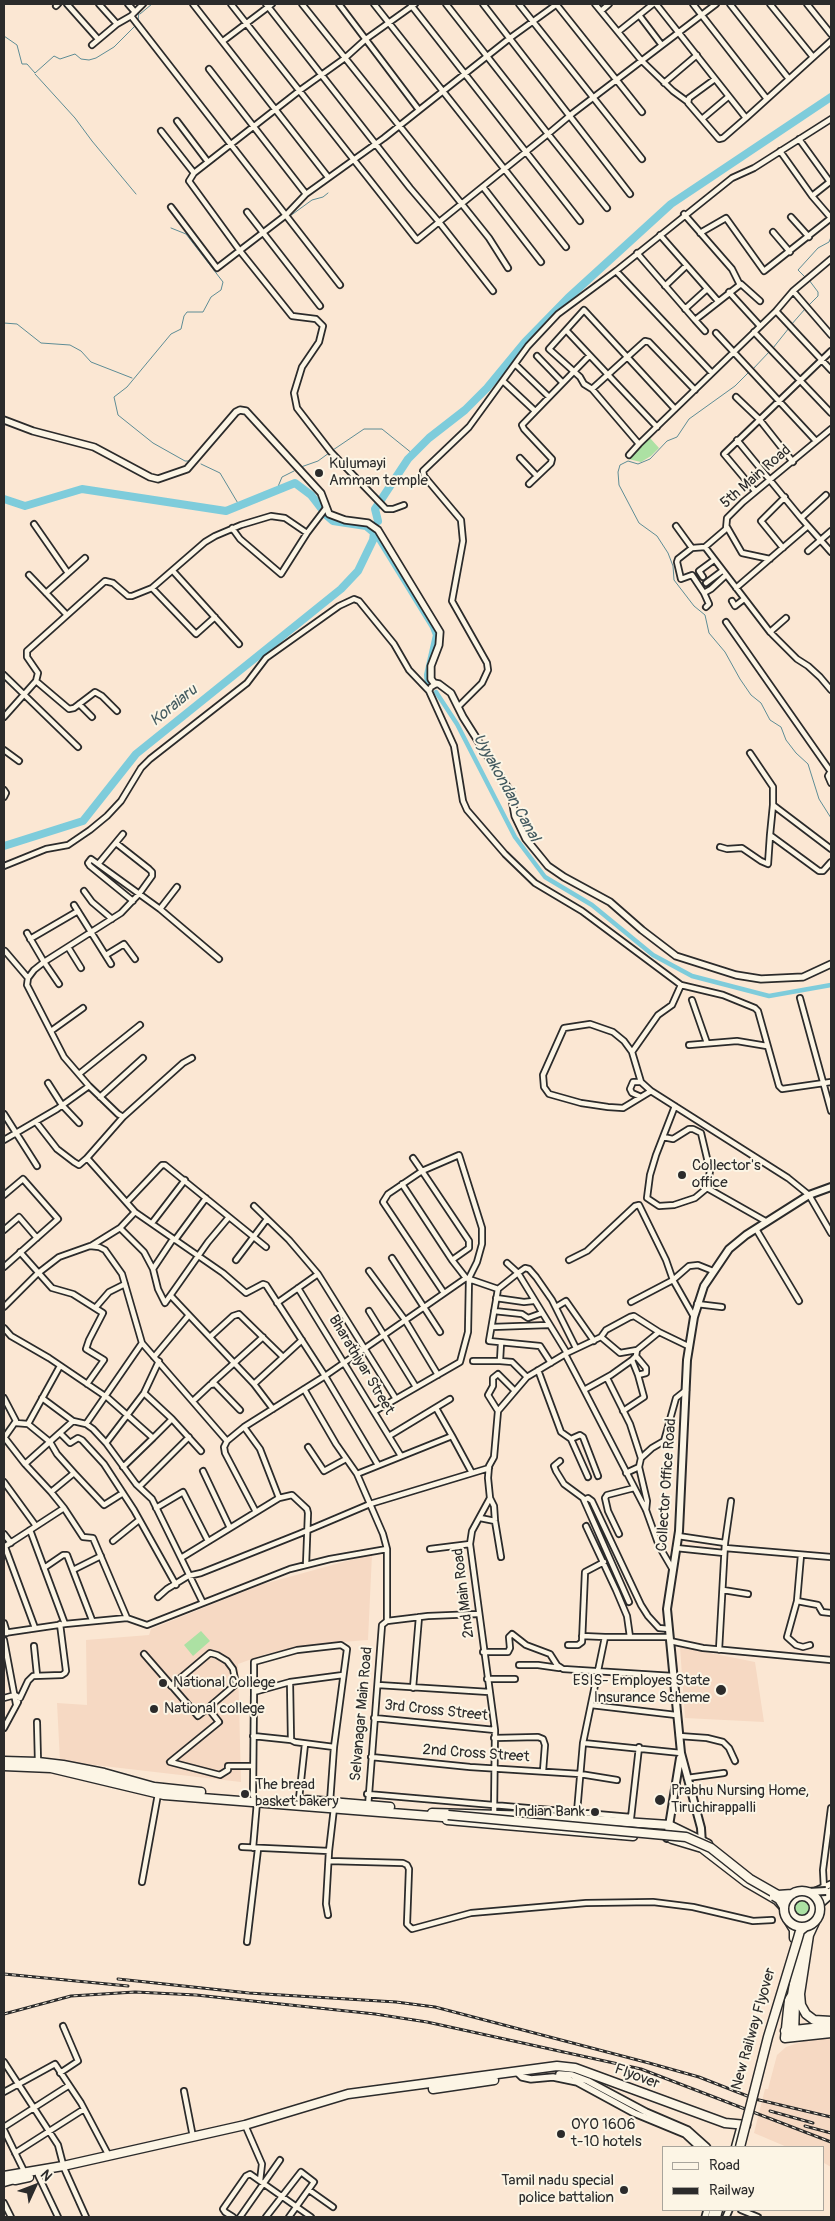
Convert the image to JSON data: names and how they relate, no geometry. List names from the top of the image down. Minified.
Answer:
{"streets":{"main road":["Collector Office Road","New Railway Flyover","Flyover"],"street":["5th Main Road","Bharathiyar Street","2nd Main Road","3rd Cross Street","Selvanagar Main Road","2nd Cross Street"]},"crossings":[["2nd Main Road","3rd Cross Street"],["2nd Main Road","2nd Cross Street"],["3rd Cross Street","Selvanagar Main Road"],["Selvanagar Main Road","2nd Cross Street"],["New Railway Flyover","Flyover"]],"water":["Koraiaru","Uyyakondan Canal"],"places":["Kulumayi Amman temple","Collector's office","National College","ESIS- Employes State Insurance Scheme","National college","The bread basket bakery","Prabhu Nursing Home, Tiruchirappalli","Indian Bank","OYO 1606 t-10 hotels","Tamil nadu special police battalion"],"legend":["Road","Railway"],"north":"top right"}
